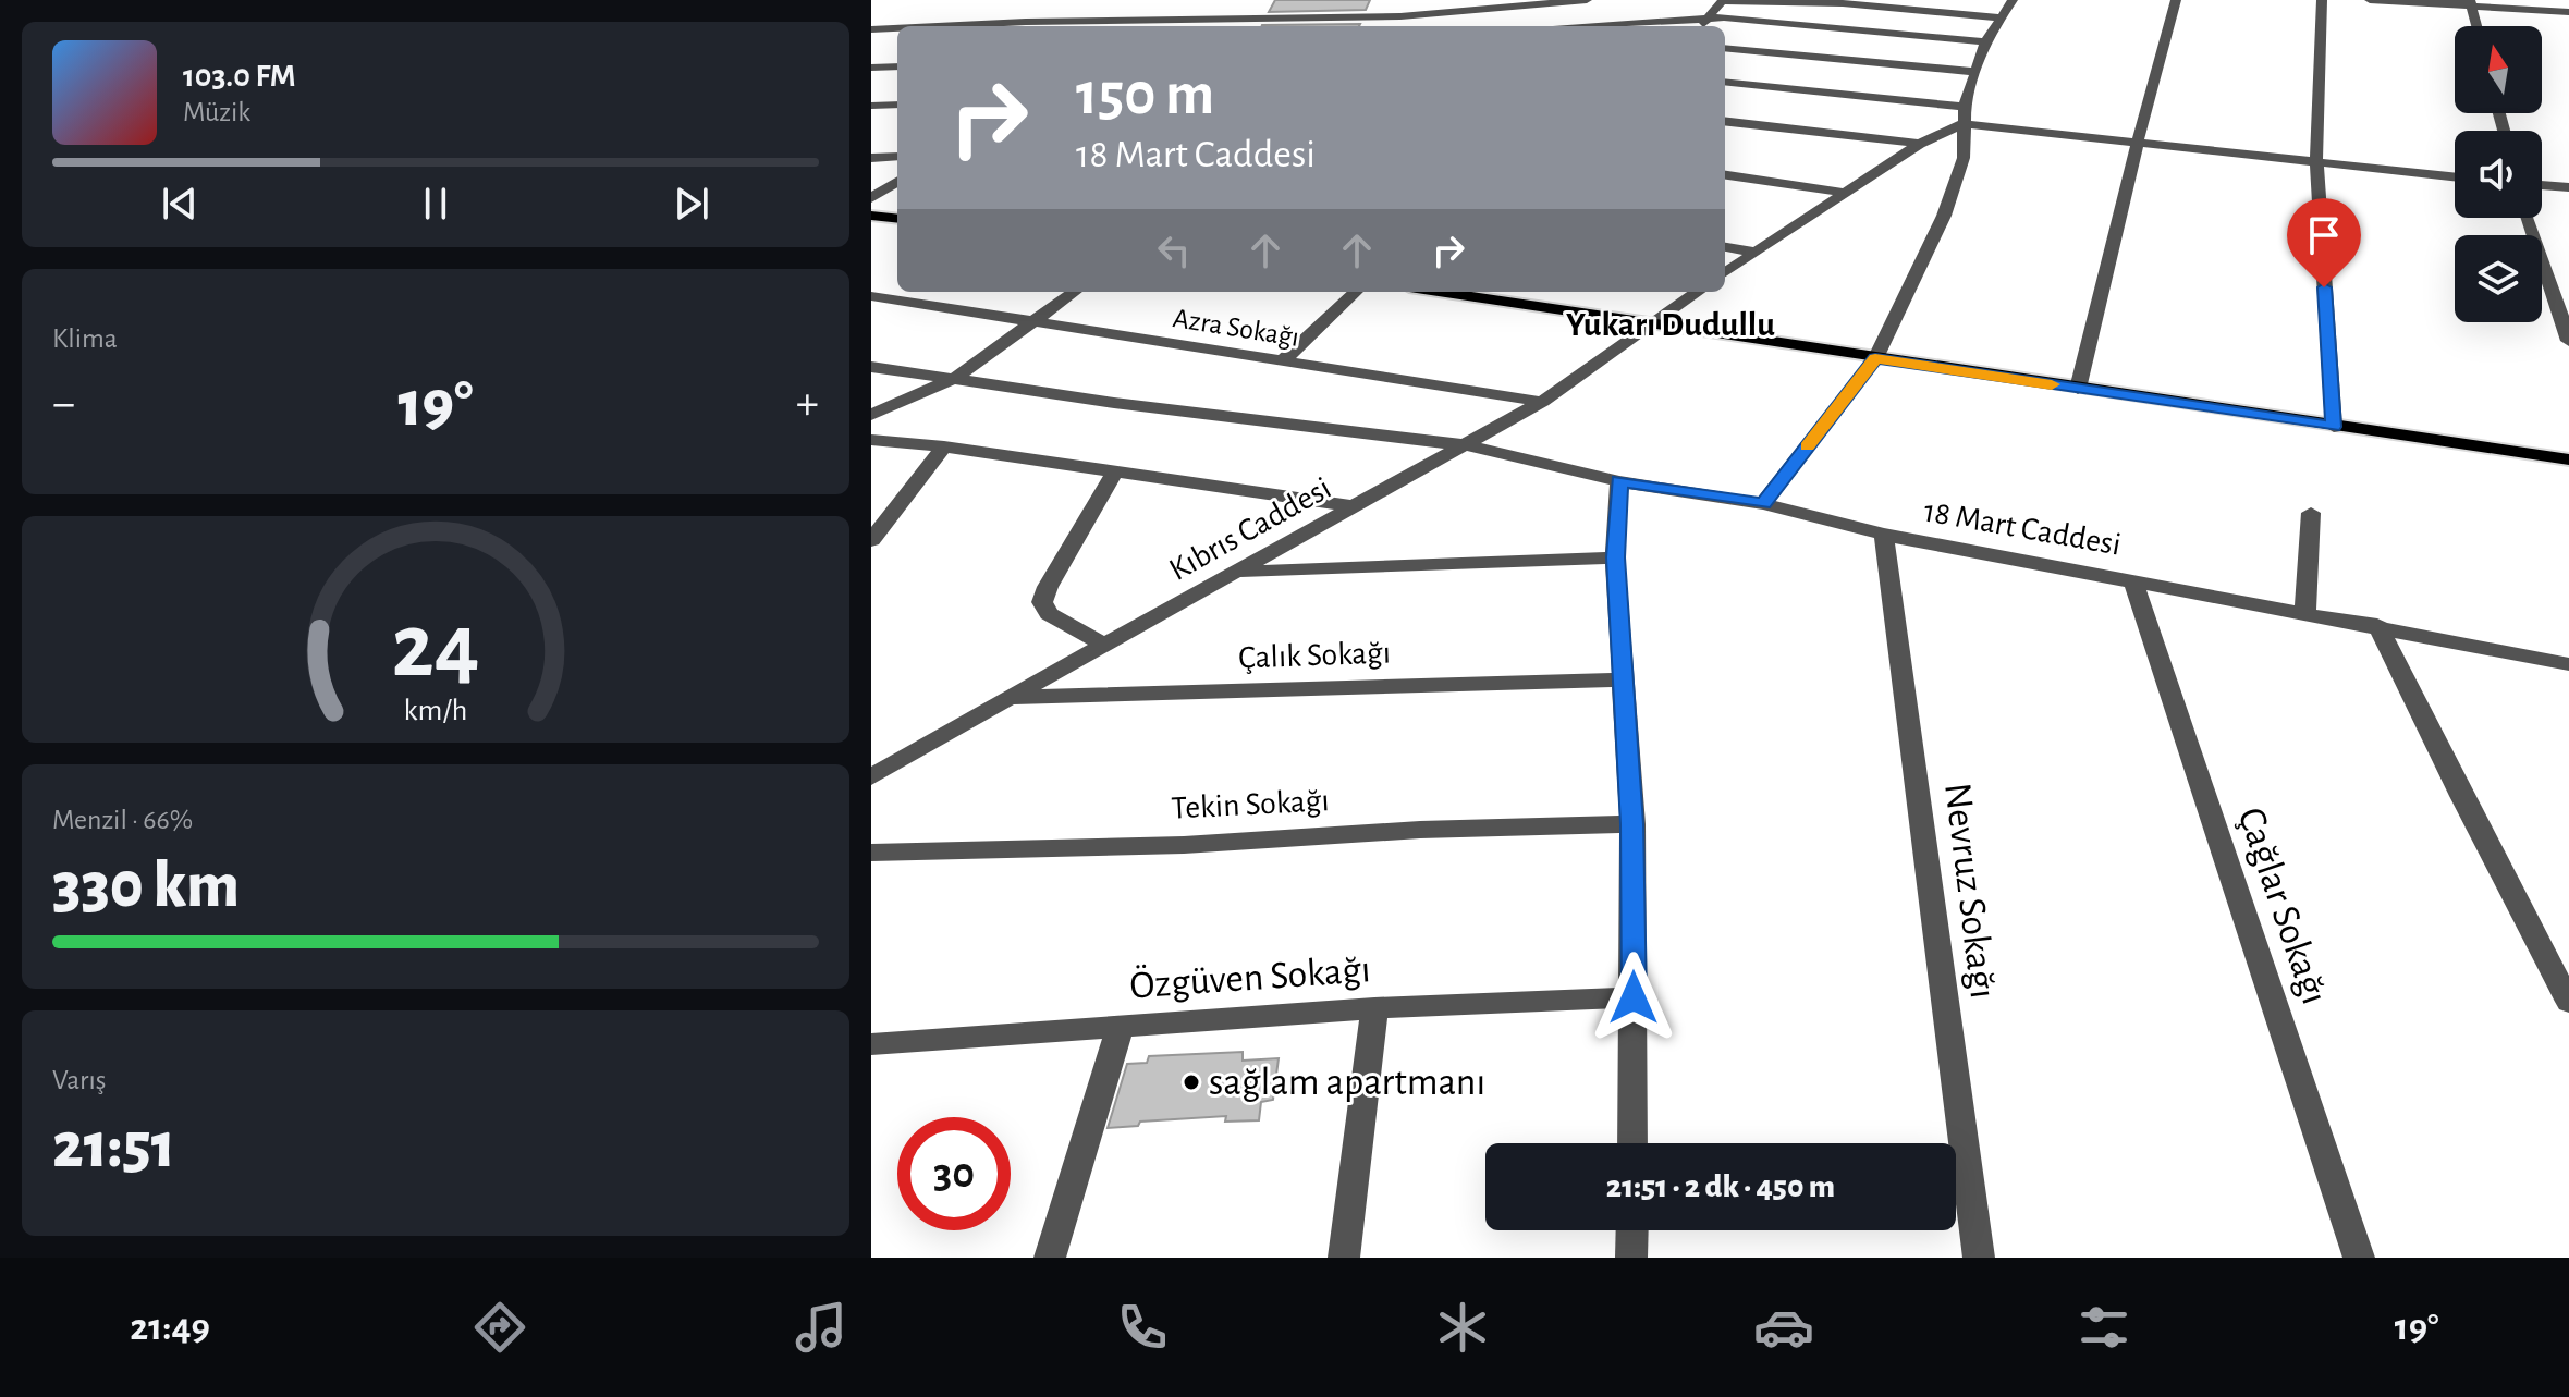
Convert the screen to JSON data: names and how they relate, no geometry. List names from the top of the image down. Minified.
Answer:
{"streets":{"street":["Azra Sokağı","18 Mart Caddesi","Kıbrıs Caddesi","Çalık Sokağı","Tekin Sokağı","Nevruz Sokağı","Çağlar Sokağı","Özgüven Sokağı"]},"crossings":[["Azra Sokağı","Kıbrıs Caddesi"],["18 Mart Caddesi","Kıbrıs Caddesi"],["18 Mart Caddesi","Nevruz Sokağı"],["18 Mart Caddesi","Çağlar Sokağı"],["Kıbrıs Caddesi","Çalık Sokağı"]],"districts":["Yukarı Dudullu"],"places":["sağlam apartmanı"],"north":"top","page":{"turn":["150 m","18 Mart Caddesi"],"song":["103.0 FM","Müzik"],"tile":["Klima",["Menzil · 66%","330 km"],["Varış","21:51"]],"heat":["−","19°","+"],"limit":"30","trip":"21:51 · 2 dk · 450 m","tabs":["21:49","19°"],"gauge":["24","km/h"]}}
